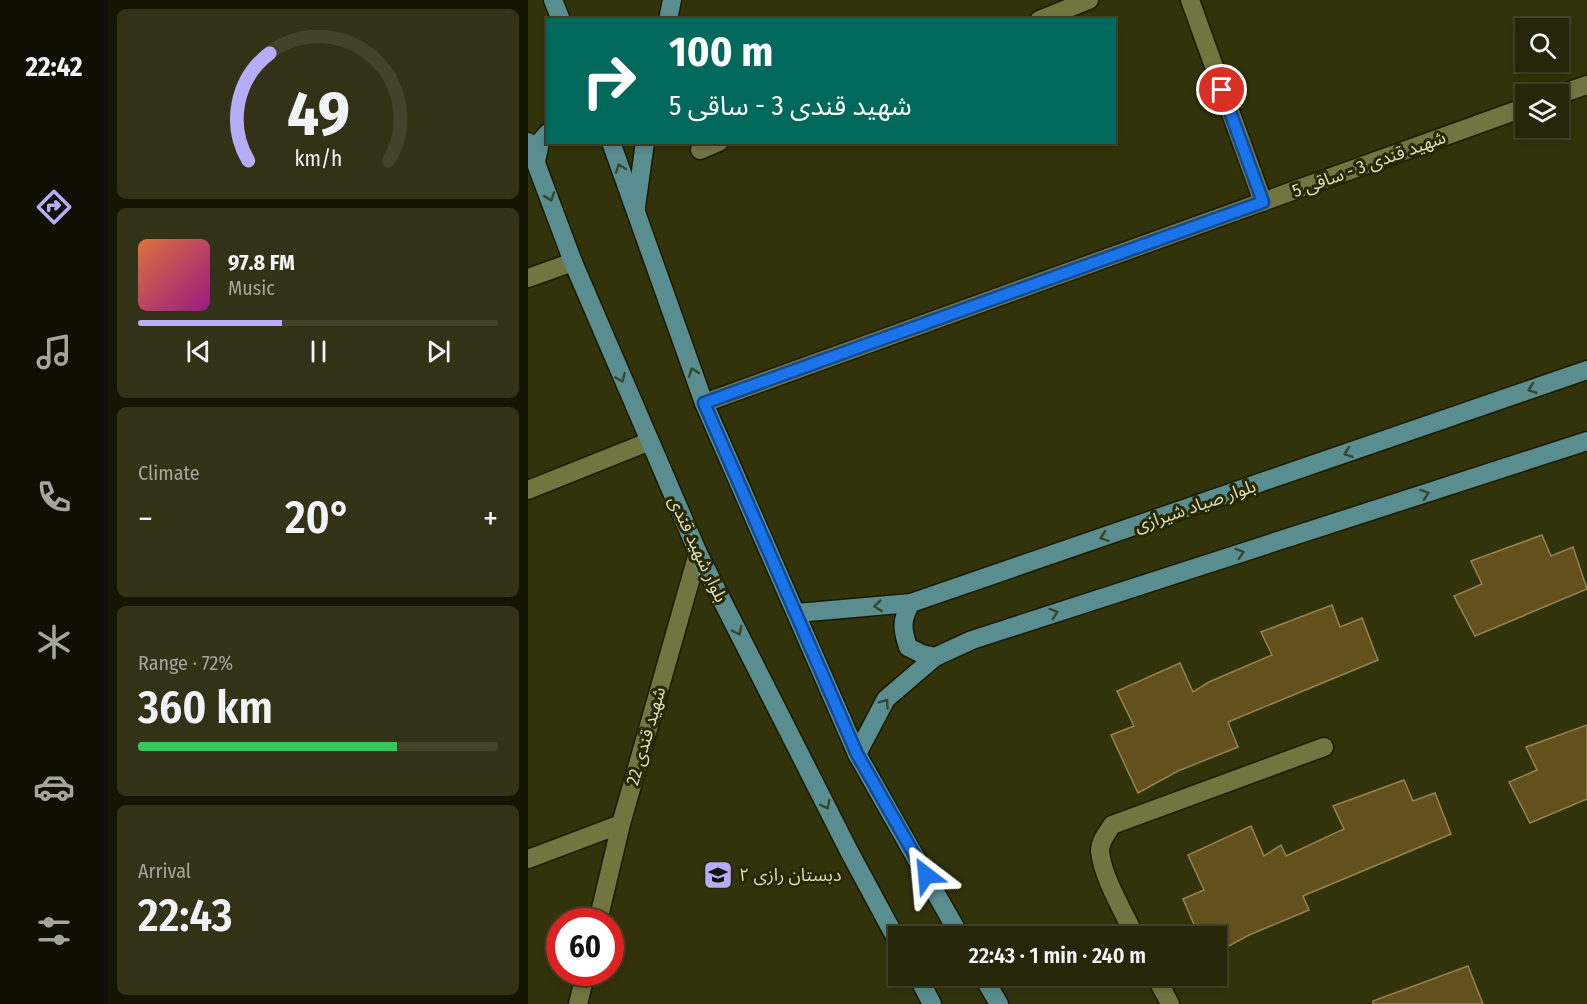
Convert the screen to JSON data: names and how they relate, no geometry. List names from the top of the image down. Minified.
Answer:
{"streets":{"main road":["بلوار صیاد شیرازی","بلوار شهید قندی"],"street":["شهید قندی 3 - ساقی 5","شهید قندی 22"]},"crossings":[["بلوار شهید قندی","شهید قندی 22"]],"places":{"school or university":["دبستان رازی ۲"]},"page":{"tabs":"22:42","turn":["100 m","شهید قندی 3 - ساقی 5"],"song":["97.8 FM","Music"],"tile":["Climate",["Range · 72%","360 km"],["Arrival","22:43"]],"heat":["−","20°","+"],"limit":"60","trip":"22:43 · 1 min · 240 m","gauge":["49","km/h"]}}
